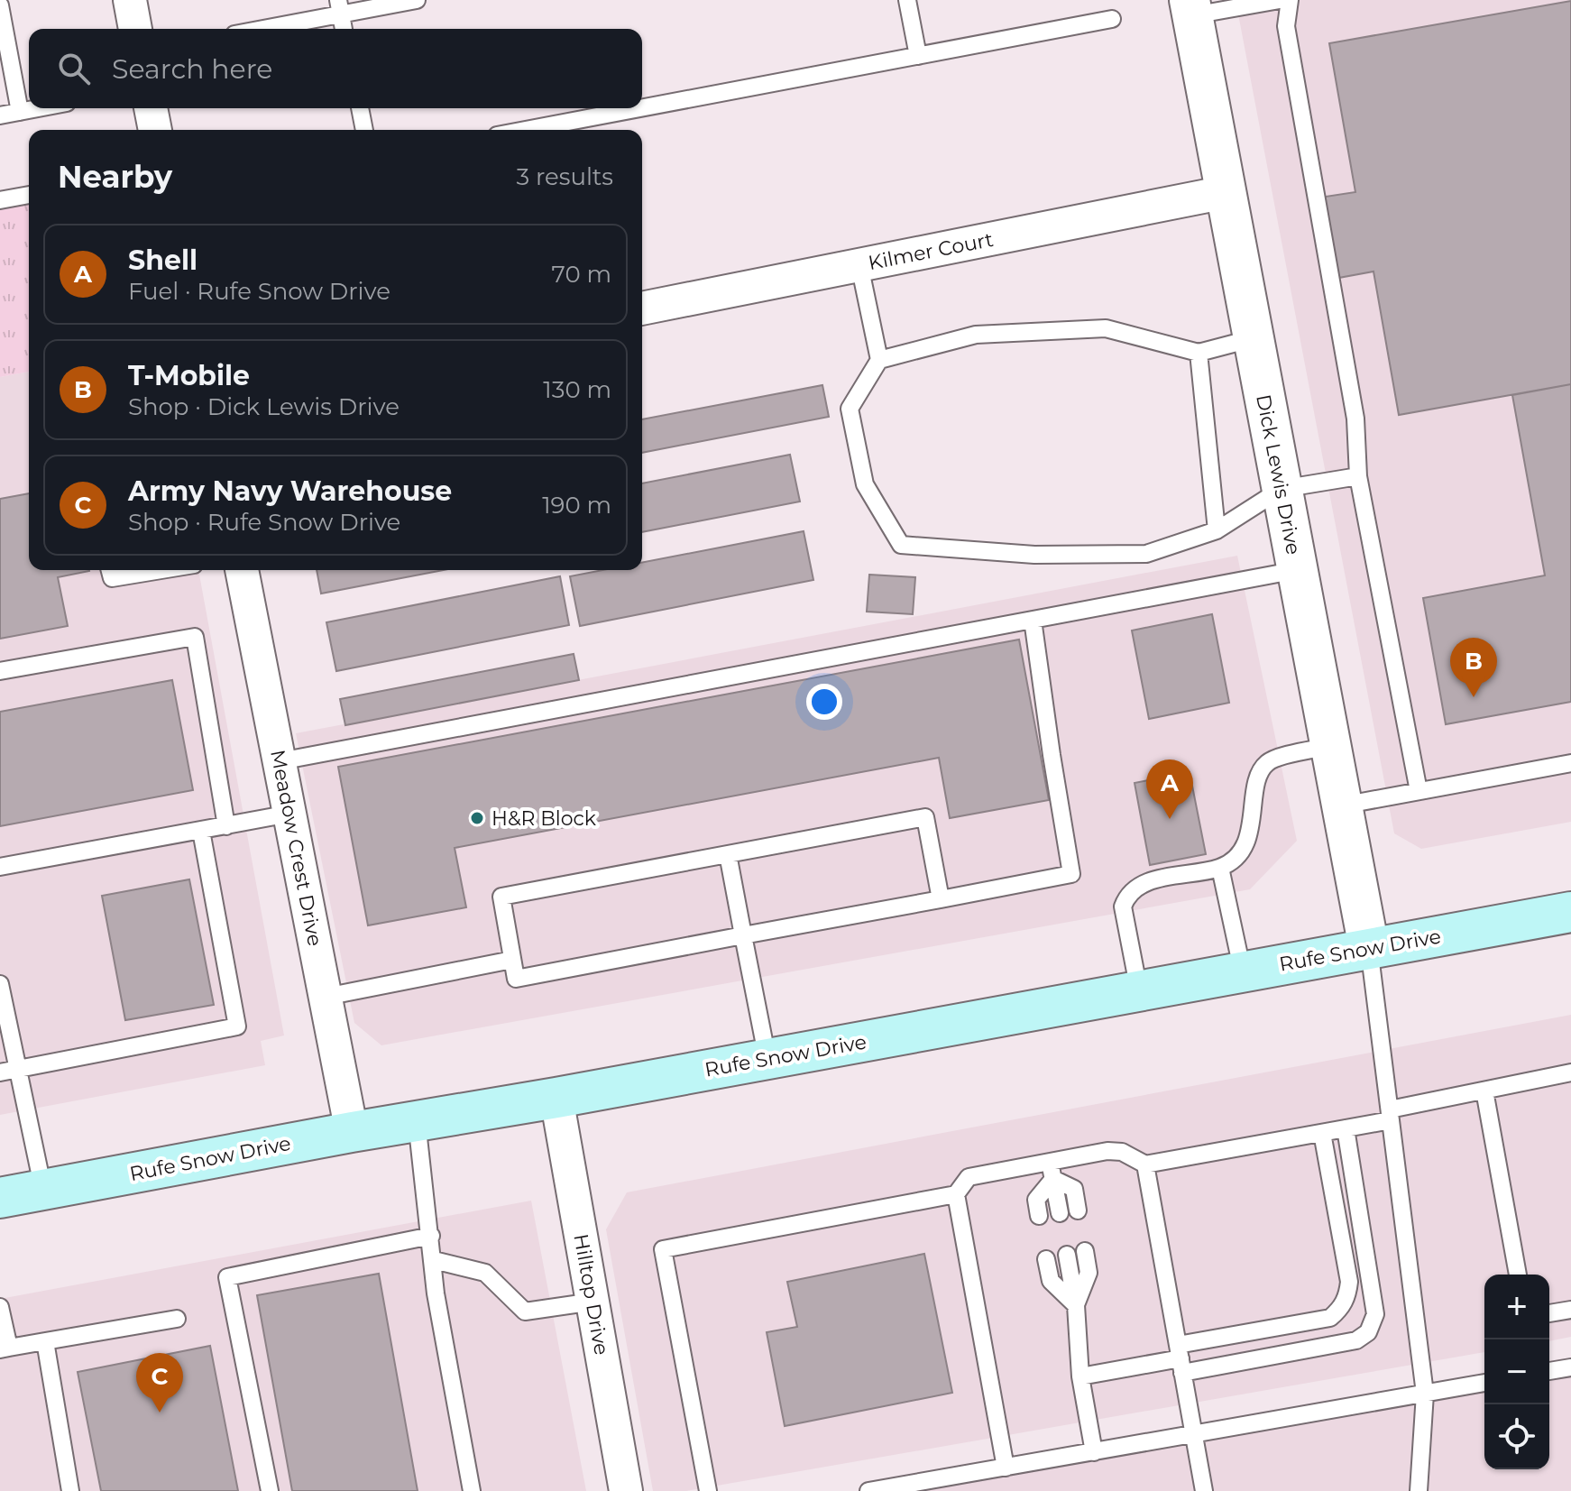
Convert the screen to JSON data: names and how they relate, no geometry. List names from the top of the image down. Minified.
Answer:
{"streets":{"main road":["Rufe Snow Drive"],"street":["Kilmer Court","Dick Lewis Drive","Meadow Crest Drive","Hilltop Drive"]},"crossings":[["Kilmer Court","Dick Lewis Drive"],["Dick Lewis Drive","Rufe Snow Drive"],["Meadow Crest Drive","Rufe Snow Drive"],["Rufe Snow Drive","Hilltop Drive"]],"places":["H&R Block"],"page":{"search":"Search here","heading":["Nearby","3 results"],"list":[{"mark":"A","name":"Shell","note":"Fuel · Rufe Snow Drive","value":"70 m"},{"mark":"B","name":"T-Mobile","note":"Shop · Dick Lewis Drive","value":"130 m"},{"mark":"C","name":"Army Navy Warehouse","note":"Shop · Rufe Snow Drive","value":"190 m"}],"pins":["B","A","C"],"map_buttons":["+","−"]}}
